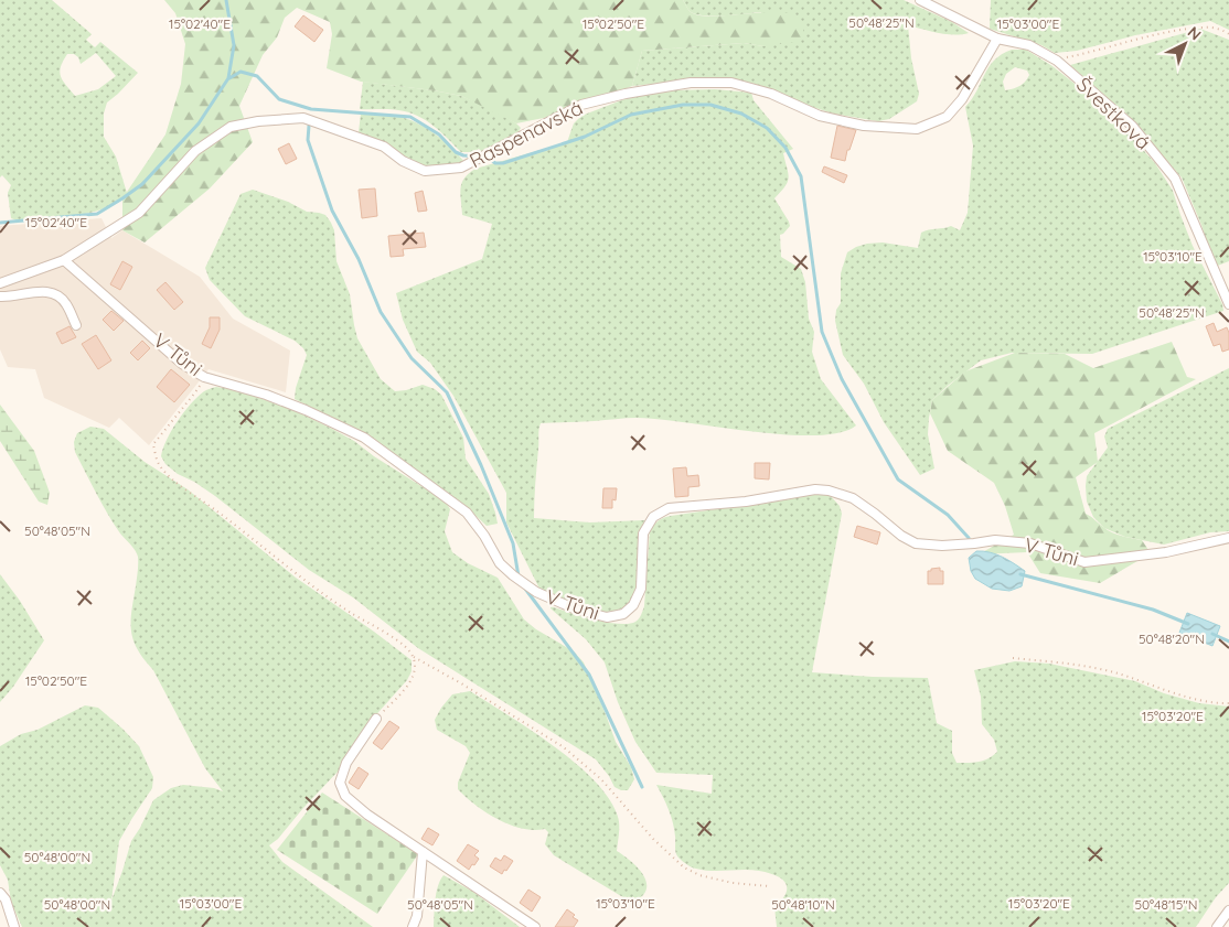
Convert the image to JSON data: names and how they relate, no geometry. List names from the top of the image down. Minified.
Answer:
{"streets":{"street":["Švestková","Raspenavská","V Tůni"]},"crossings":[["Švestková","Raspenavská"],["Raspenavská","V Tůni"]],"north":"top right","coordinates":["50°48'25\"N","15°02'40\"E","15°02'50\"E","15°03'00\"E","15°03'10\"E","50°48'05\"N","50°48'20\"N","15°03'20\"E","50°48'00\"N","50°48'10\"N","50°48'15\"N"]}
